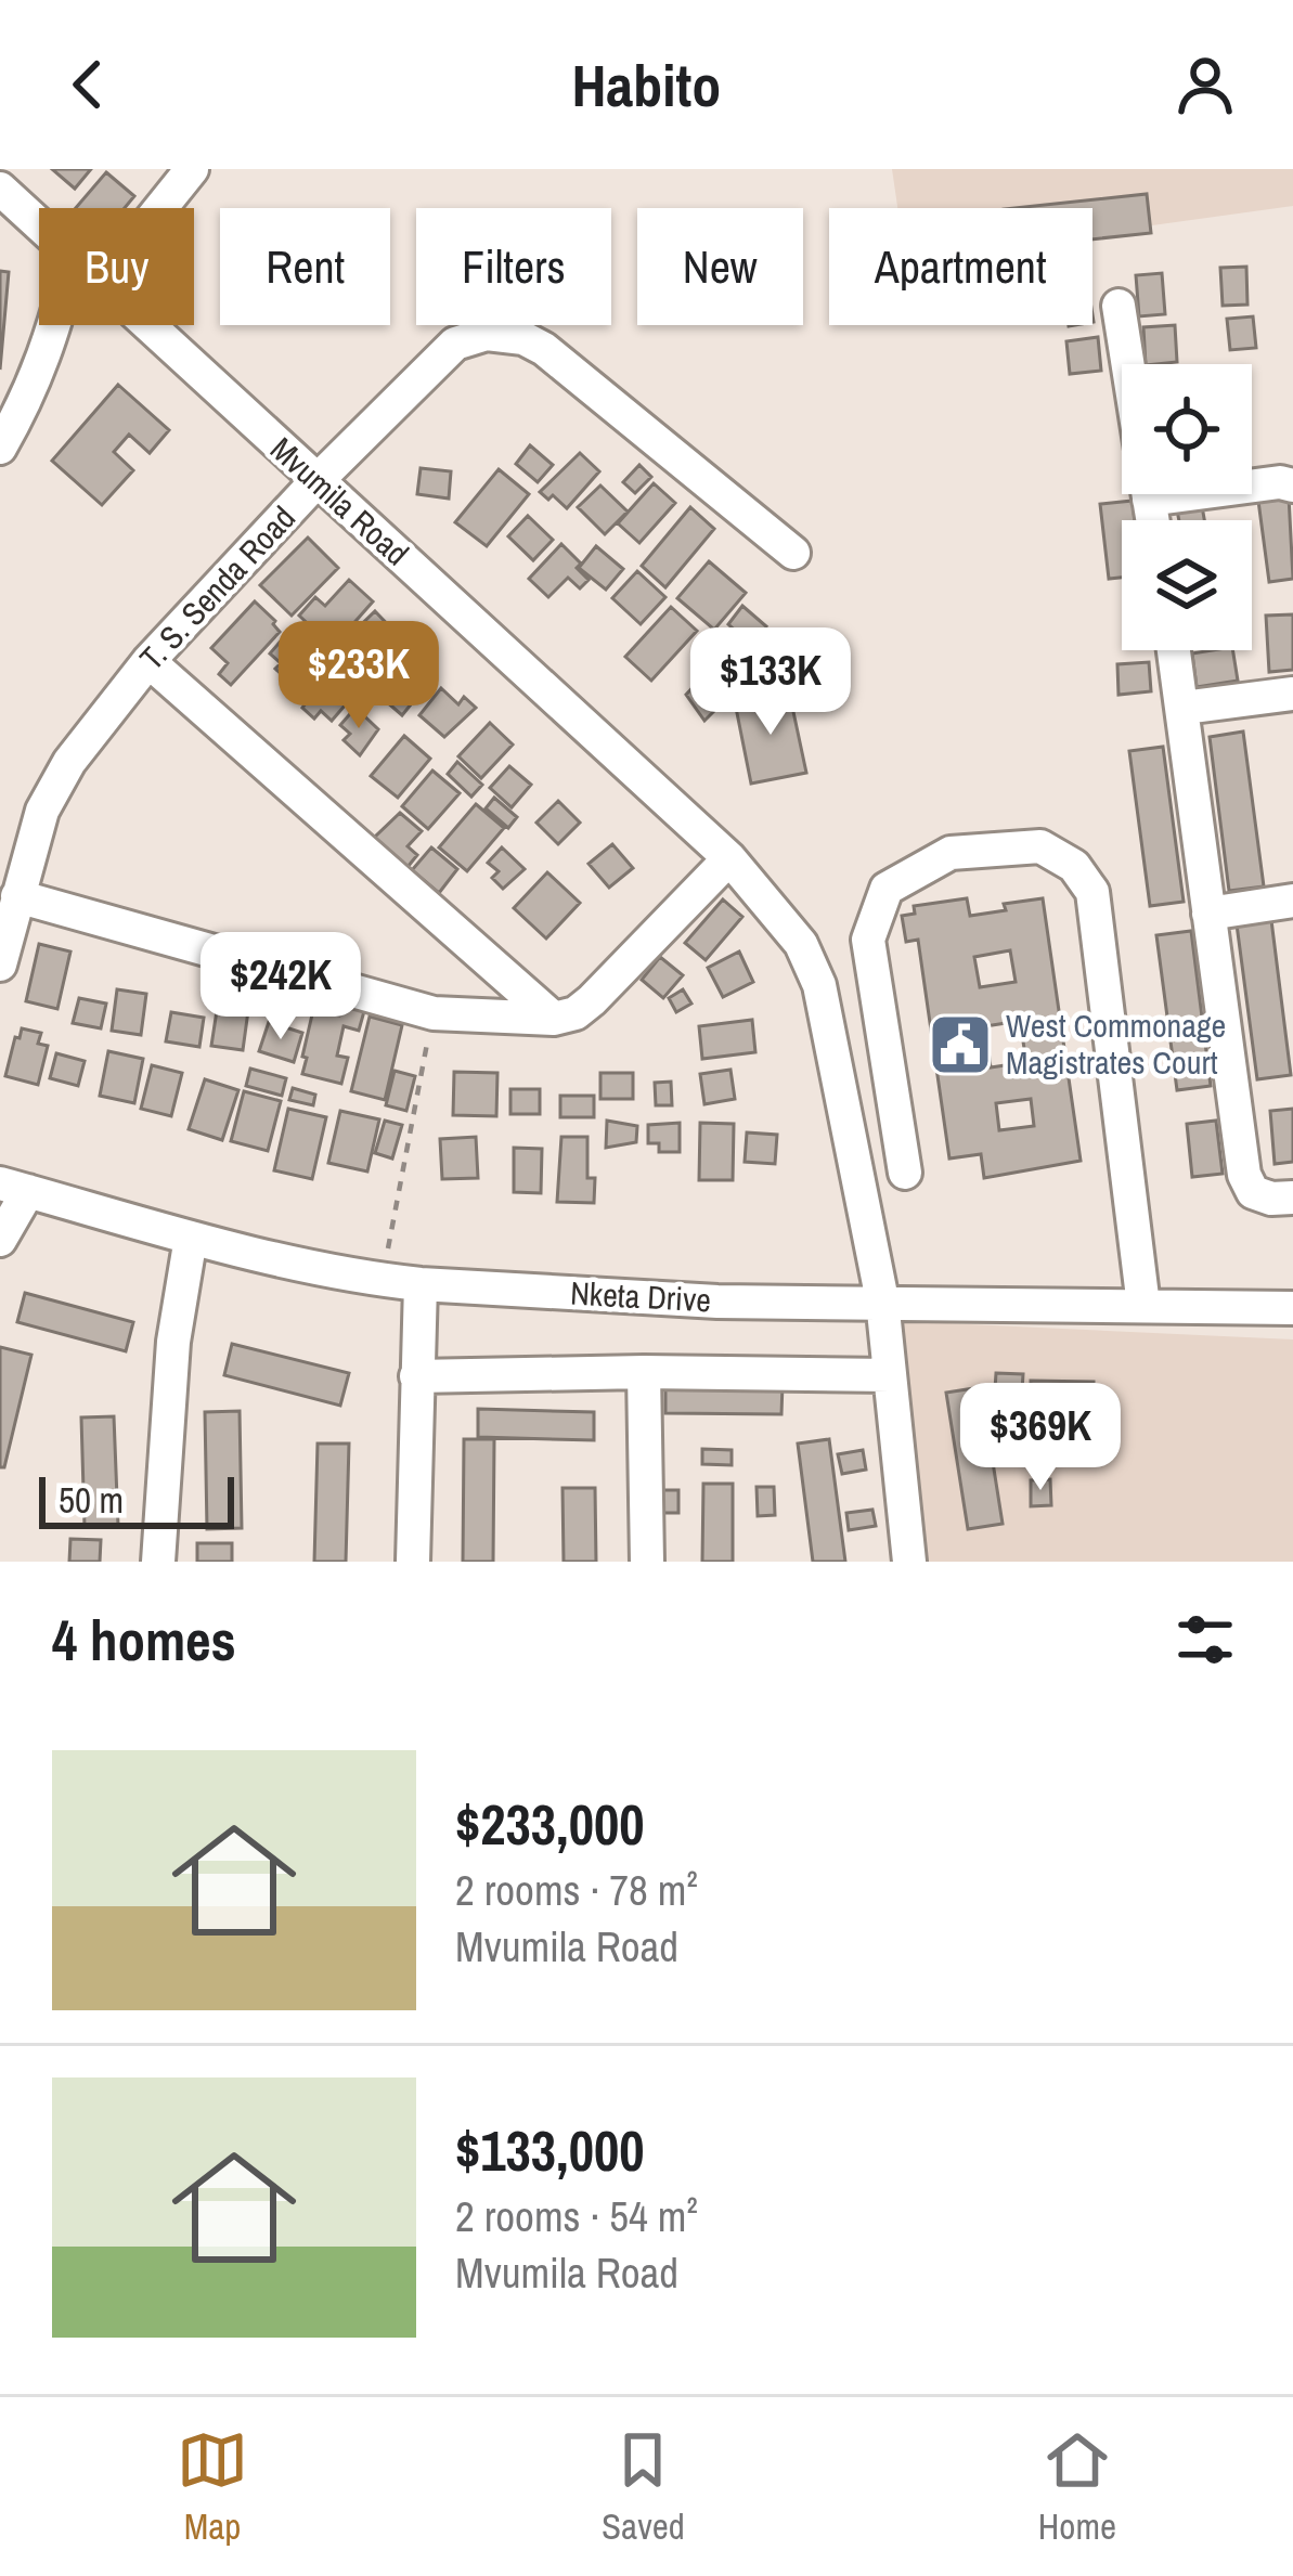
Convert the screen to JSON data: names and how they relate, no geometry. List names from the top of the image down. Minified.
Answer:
{"streets":{"street":["Mvumila Road","T. S. Senda Road","Nketa Drive"]},"crossings":[["Mvumila Road","T. S. Senda Road"],["Mvumila Road","Nketa Drive"]],"places":{"public building":["West Commonage Magistrates Court"]},"scale_bar":"50 m","page":{"header":"Habito","chip":["Buy","Rent","Filters","New","Apartment"],"price":["$233K","$133K","$242K","$369K"],"scale":"50 m","heading":"4 homes","list":[{"name":"$233,000","note":"2 rooms · 78 m² · Mvumila Road"},{"name":"$133,000","note":"2 rooms · 54 m² · Mvumila Road"}],"tabs":["Map","Saved","Home"]}}
